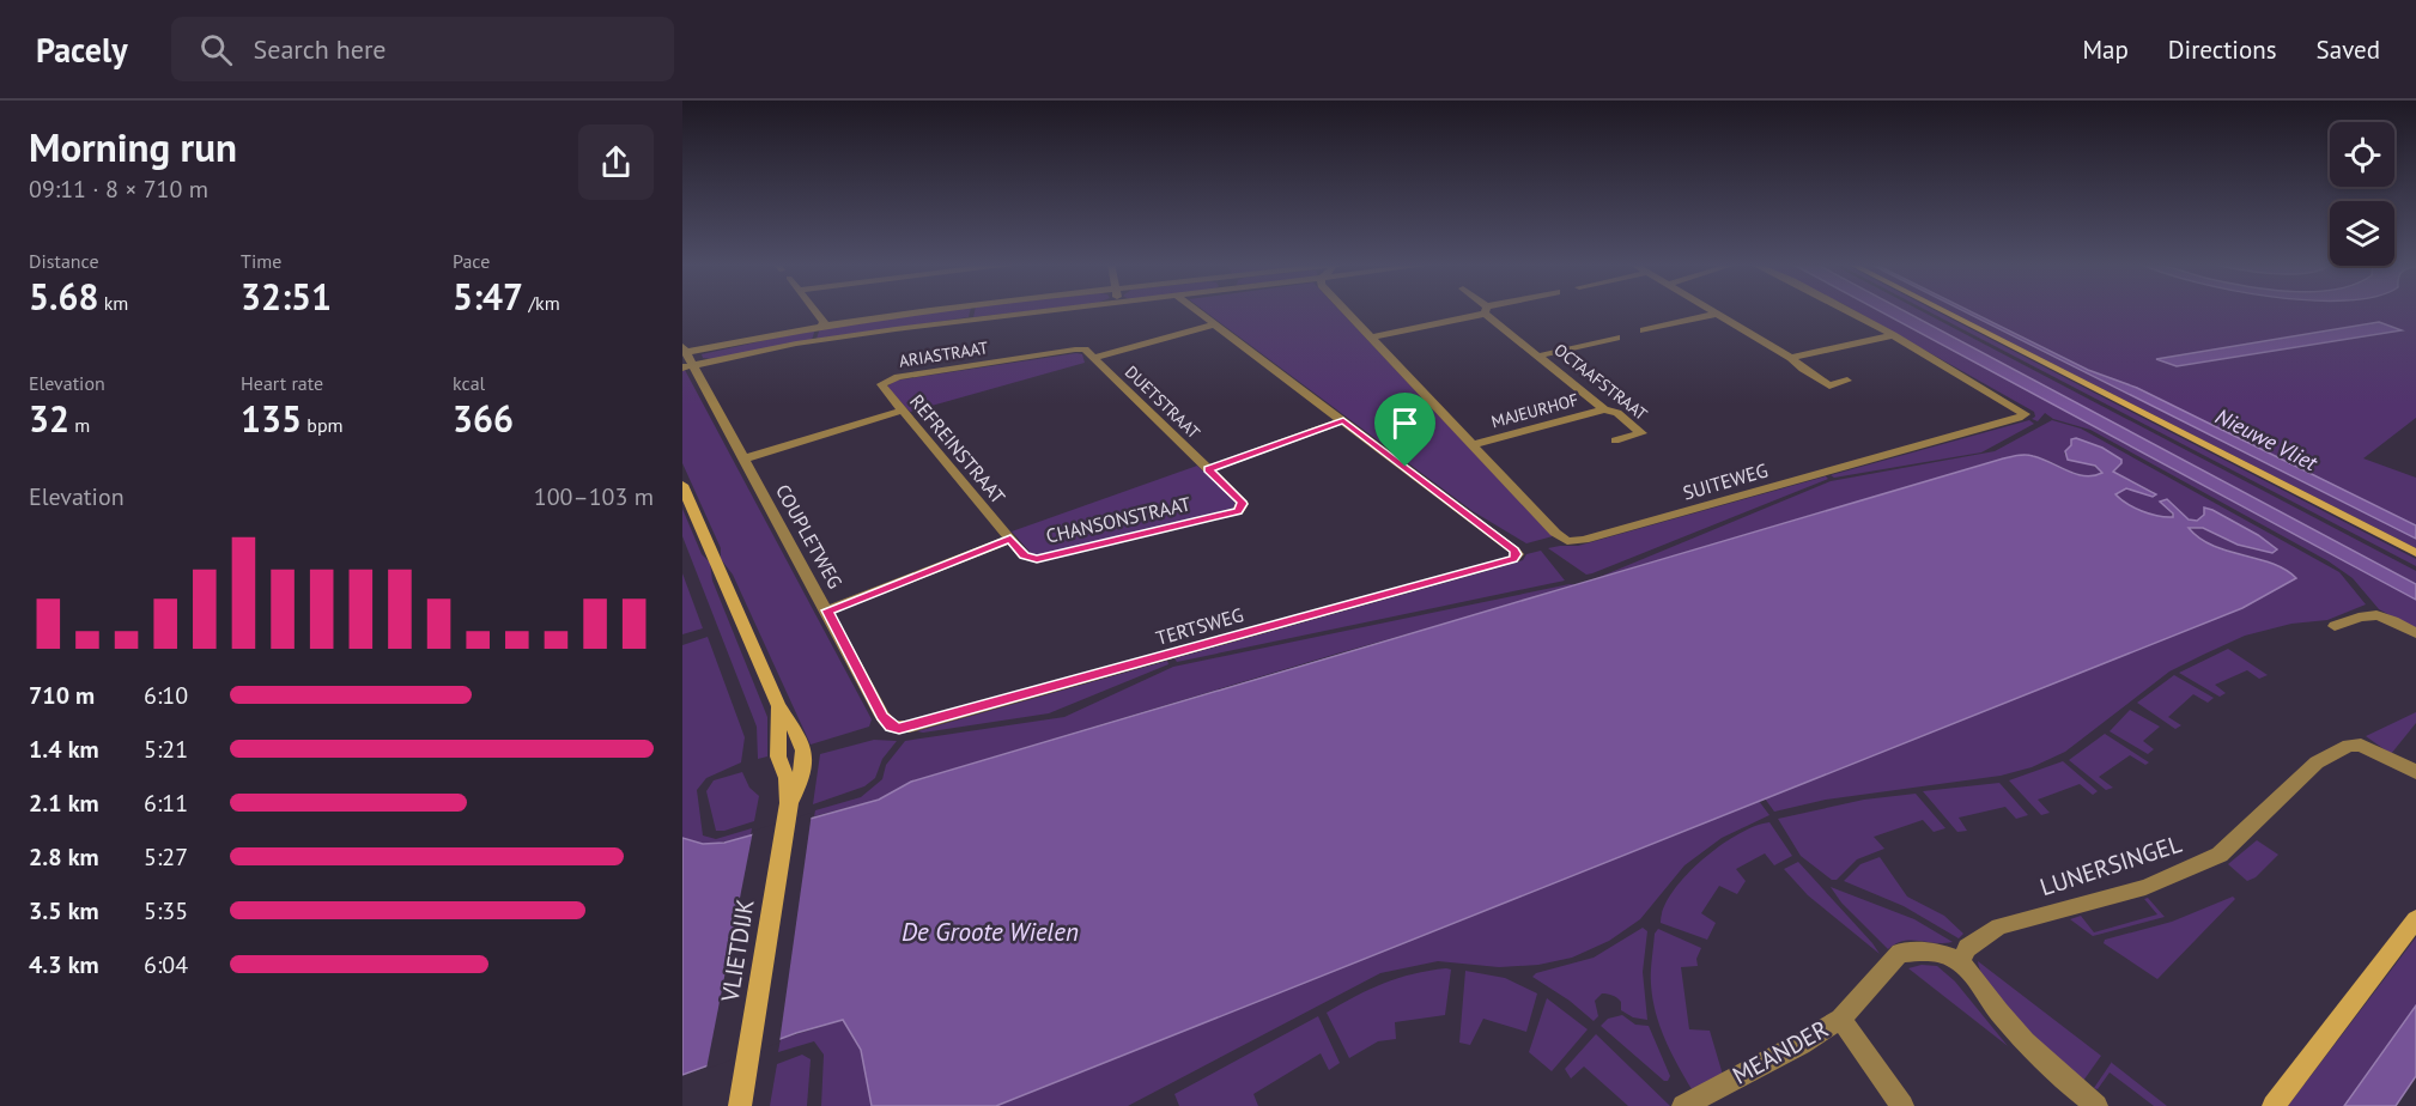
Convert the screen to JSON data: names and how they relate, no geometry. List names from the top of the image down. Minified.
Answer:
{"streets":{"street":["ARIASTRAAT","OCTAAFSTRAAT","DUETSTRAAT","MAJEURHOF","REFREINSTRAAT","SUITEWEG","CHANSONSTRAAT","COUPLETWEG","TERTSWEG","LUNERSINGEL","VLIETDIJK","MEANDER"]},"crossings":[["ARIASTRAAT","DUETSTRAAT"],["ARIASTRAAT","REFREINSTRAAT"],["OCTAAFSTRAAT","MAJEURHOF"],["DUETSTRAAT","CHANSONSTRAAT"],["MAJEURHOF","SUITEWEG"],["REFREINSTRAAT","CHANSONSTRAAT"],["COUPLETWEG","TERTSWEG"],["LUNERSINGEL","MEANDER"]],"water":["Nieuwe Vliet","De Groote Wielen"],"page":{"header":"Pacely","search":"Search here","nav":["Map","Directions","Saved"],"heading":["Morning run","09:11 · 8 × 710 m"],"stats":[["Distance","5.68 km"],["Time","32:51"],["Pace","5:47 /km"],["Elevation","32 m"],["Heart rate","135 bpm"],["kcal","366"]],"chart":["Elevation","100–103 m"],"list":[{"name":"710 m","note":"6:10"},{"name":"1.4 km","note":"5:21"},{"name":"2.1 km","note":"6:11"},{"name":"2.8 km","note":"5:27"},{"name":"3.5 km","note":"5:35"},{"name":"4.3 km","note":"6:04"}]}}
